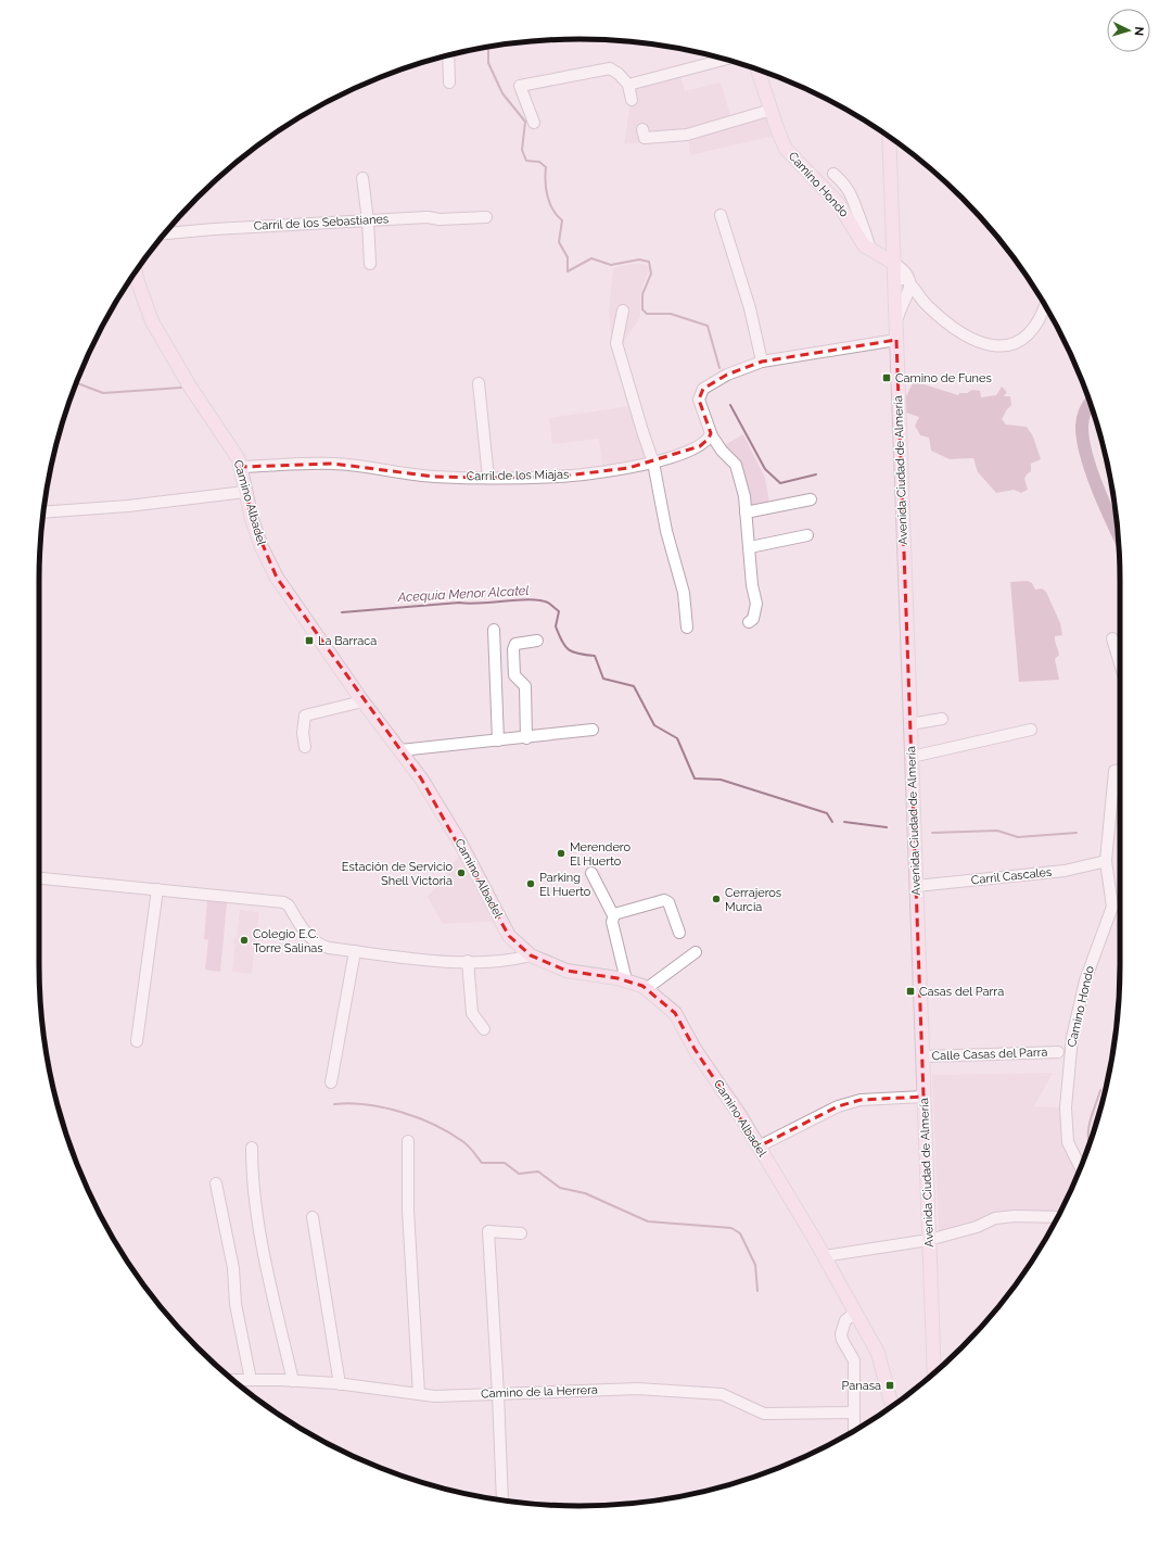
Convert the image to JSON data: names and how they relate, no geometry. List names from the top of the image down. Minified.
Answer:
{"streets":{"main road":["Camino Hondo","Avenida Ciudad de Almería","Camino Albadel"],"street":["Carril de los Sebastianes","Carril de los Miajas","Carril Cascales","Calle Casas del Parra","Camino de la Herrera"]},"crossings":[["Camino Hondo","Avenida Ciudad de Almería"],["Camino Hondo","Carril Cascales"],["Avenida Ciudad de Almería","Carril Cascales"],["Avenida Ciudad de Almería","Calle Casas del Parra"],["Carril de los Miajas","Camino Albadel"]],"water":["Acequia Menor Alcatel"],"places":{"transit":["Camino de Funes","La Barraca","Casas del Parra","Panasa"],"other":["Merendero El Huerto","Estación de Servicio Shell Victoria","Parking El Huerto","Cerrajeros Murcia","Colegio E.C. Torre Salinas"]},"north":"right"}
